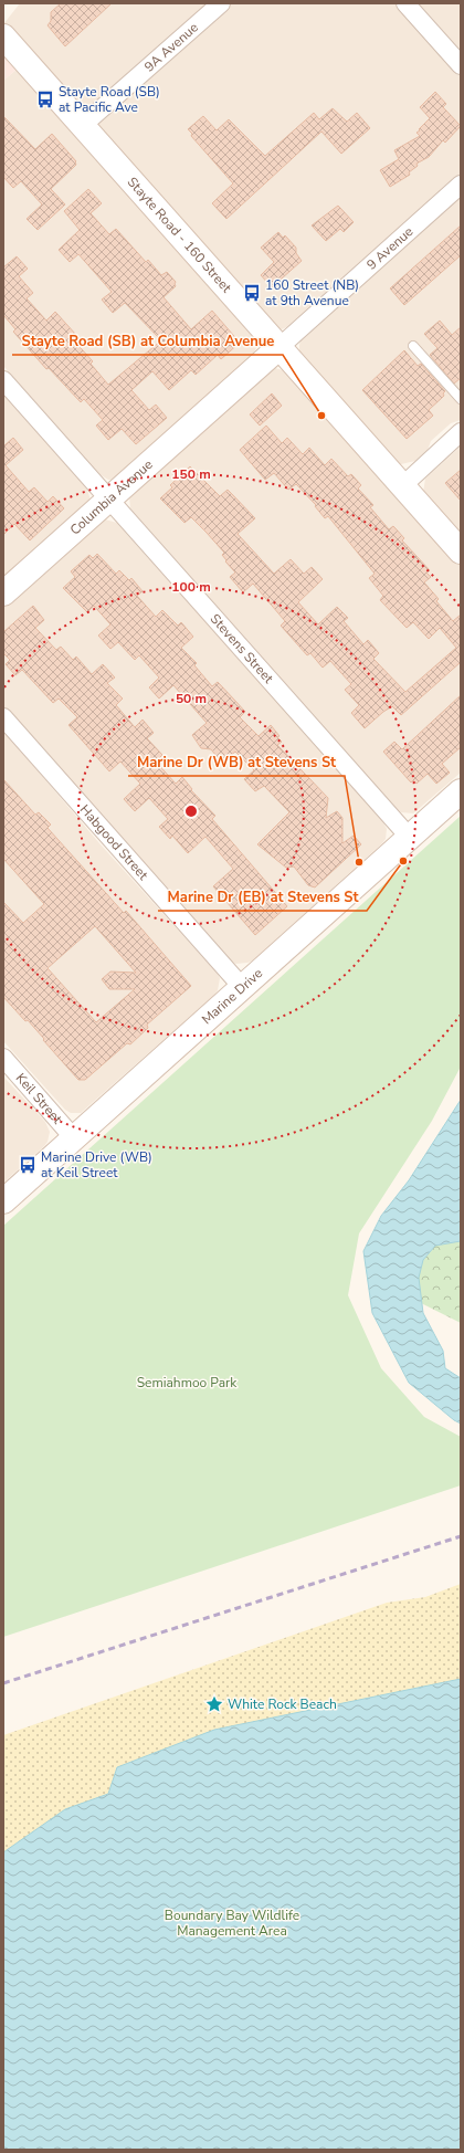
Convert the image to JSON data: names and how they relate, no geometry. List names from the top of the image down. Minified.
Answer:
{"streets":{"street":["9A Avenue","Stayte Road - 160 Street","9 Avenue","Columbia Avenue","Stevens Street","Habgood Street","Marine Drive","Keil Street"]},"crossings":[["9A Avenue","Stayte Road - 160 Street"],["Stayte Road - 160 Street","9 Avenue"],["Stayte Road - 160 Street","Columbia Avenue"],["9 Avenue","Columbia Avenue"],["Columbia Avenue","Stevens Street"],["Stevens Street","Marine Drive"],["Habgood Street","Marine Drive"],["Marine Drive","Keil Street"]],"parks":["Semiahmoo Park","Boundary Bay Wildlife Management Area"],"places":{"bus stop":["Stayte Road (SB) at Pacific Ave","160 Street (NB) at 9th Avenue","Marine Drive (WB) at Keil Street"],"other":["Stayte Road (SB) at Columbia Avenue","Marine Dr (EB) at Stevens St","Marine Dr (WB) at Stevens St"],"place":["White Rock Beach"]},"rings":["150 m","100 m","50 m"]}
